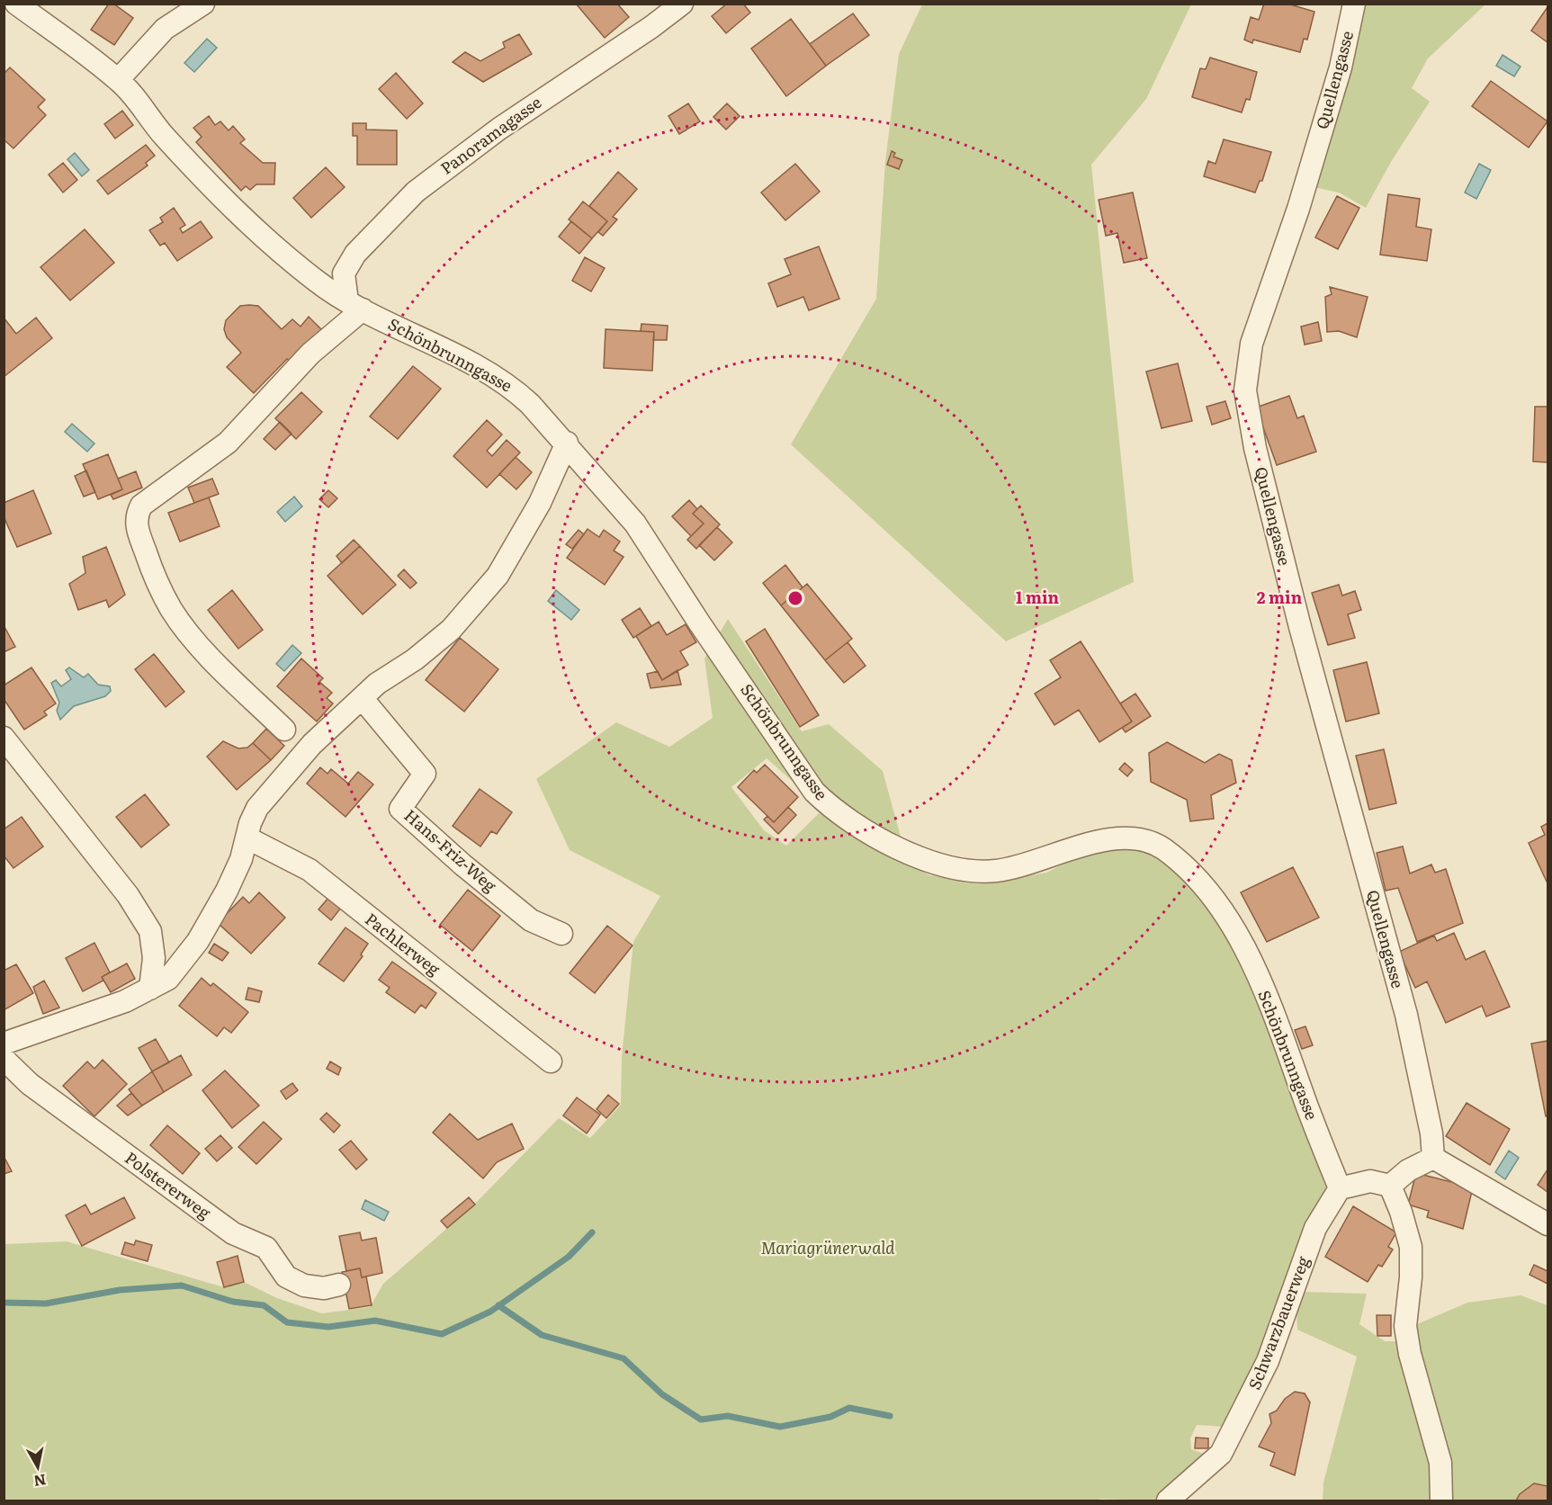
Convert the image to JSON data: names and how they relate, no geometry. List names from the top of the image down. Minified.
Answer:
{"streets":{"street":["Quellengasse","Panoramagasse","Schönbrunngasse","Hans-Friz-Weg","Pachlerweg","Polstererweg","Schwarzbauerweg"]},"crossings":[["Panoramagasse","Schönbrunngasse"],["Schönbrunngasse","Schwarzbauerweg"]],"parks":["Mariagrünerwald"],"north":"bottom","rings":["1 min","2 min"]}
